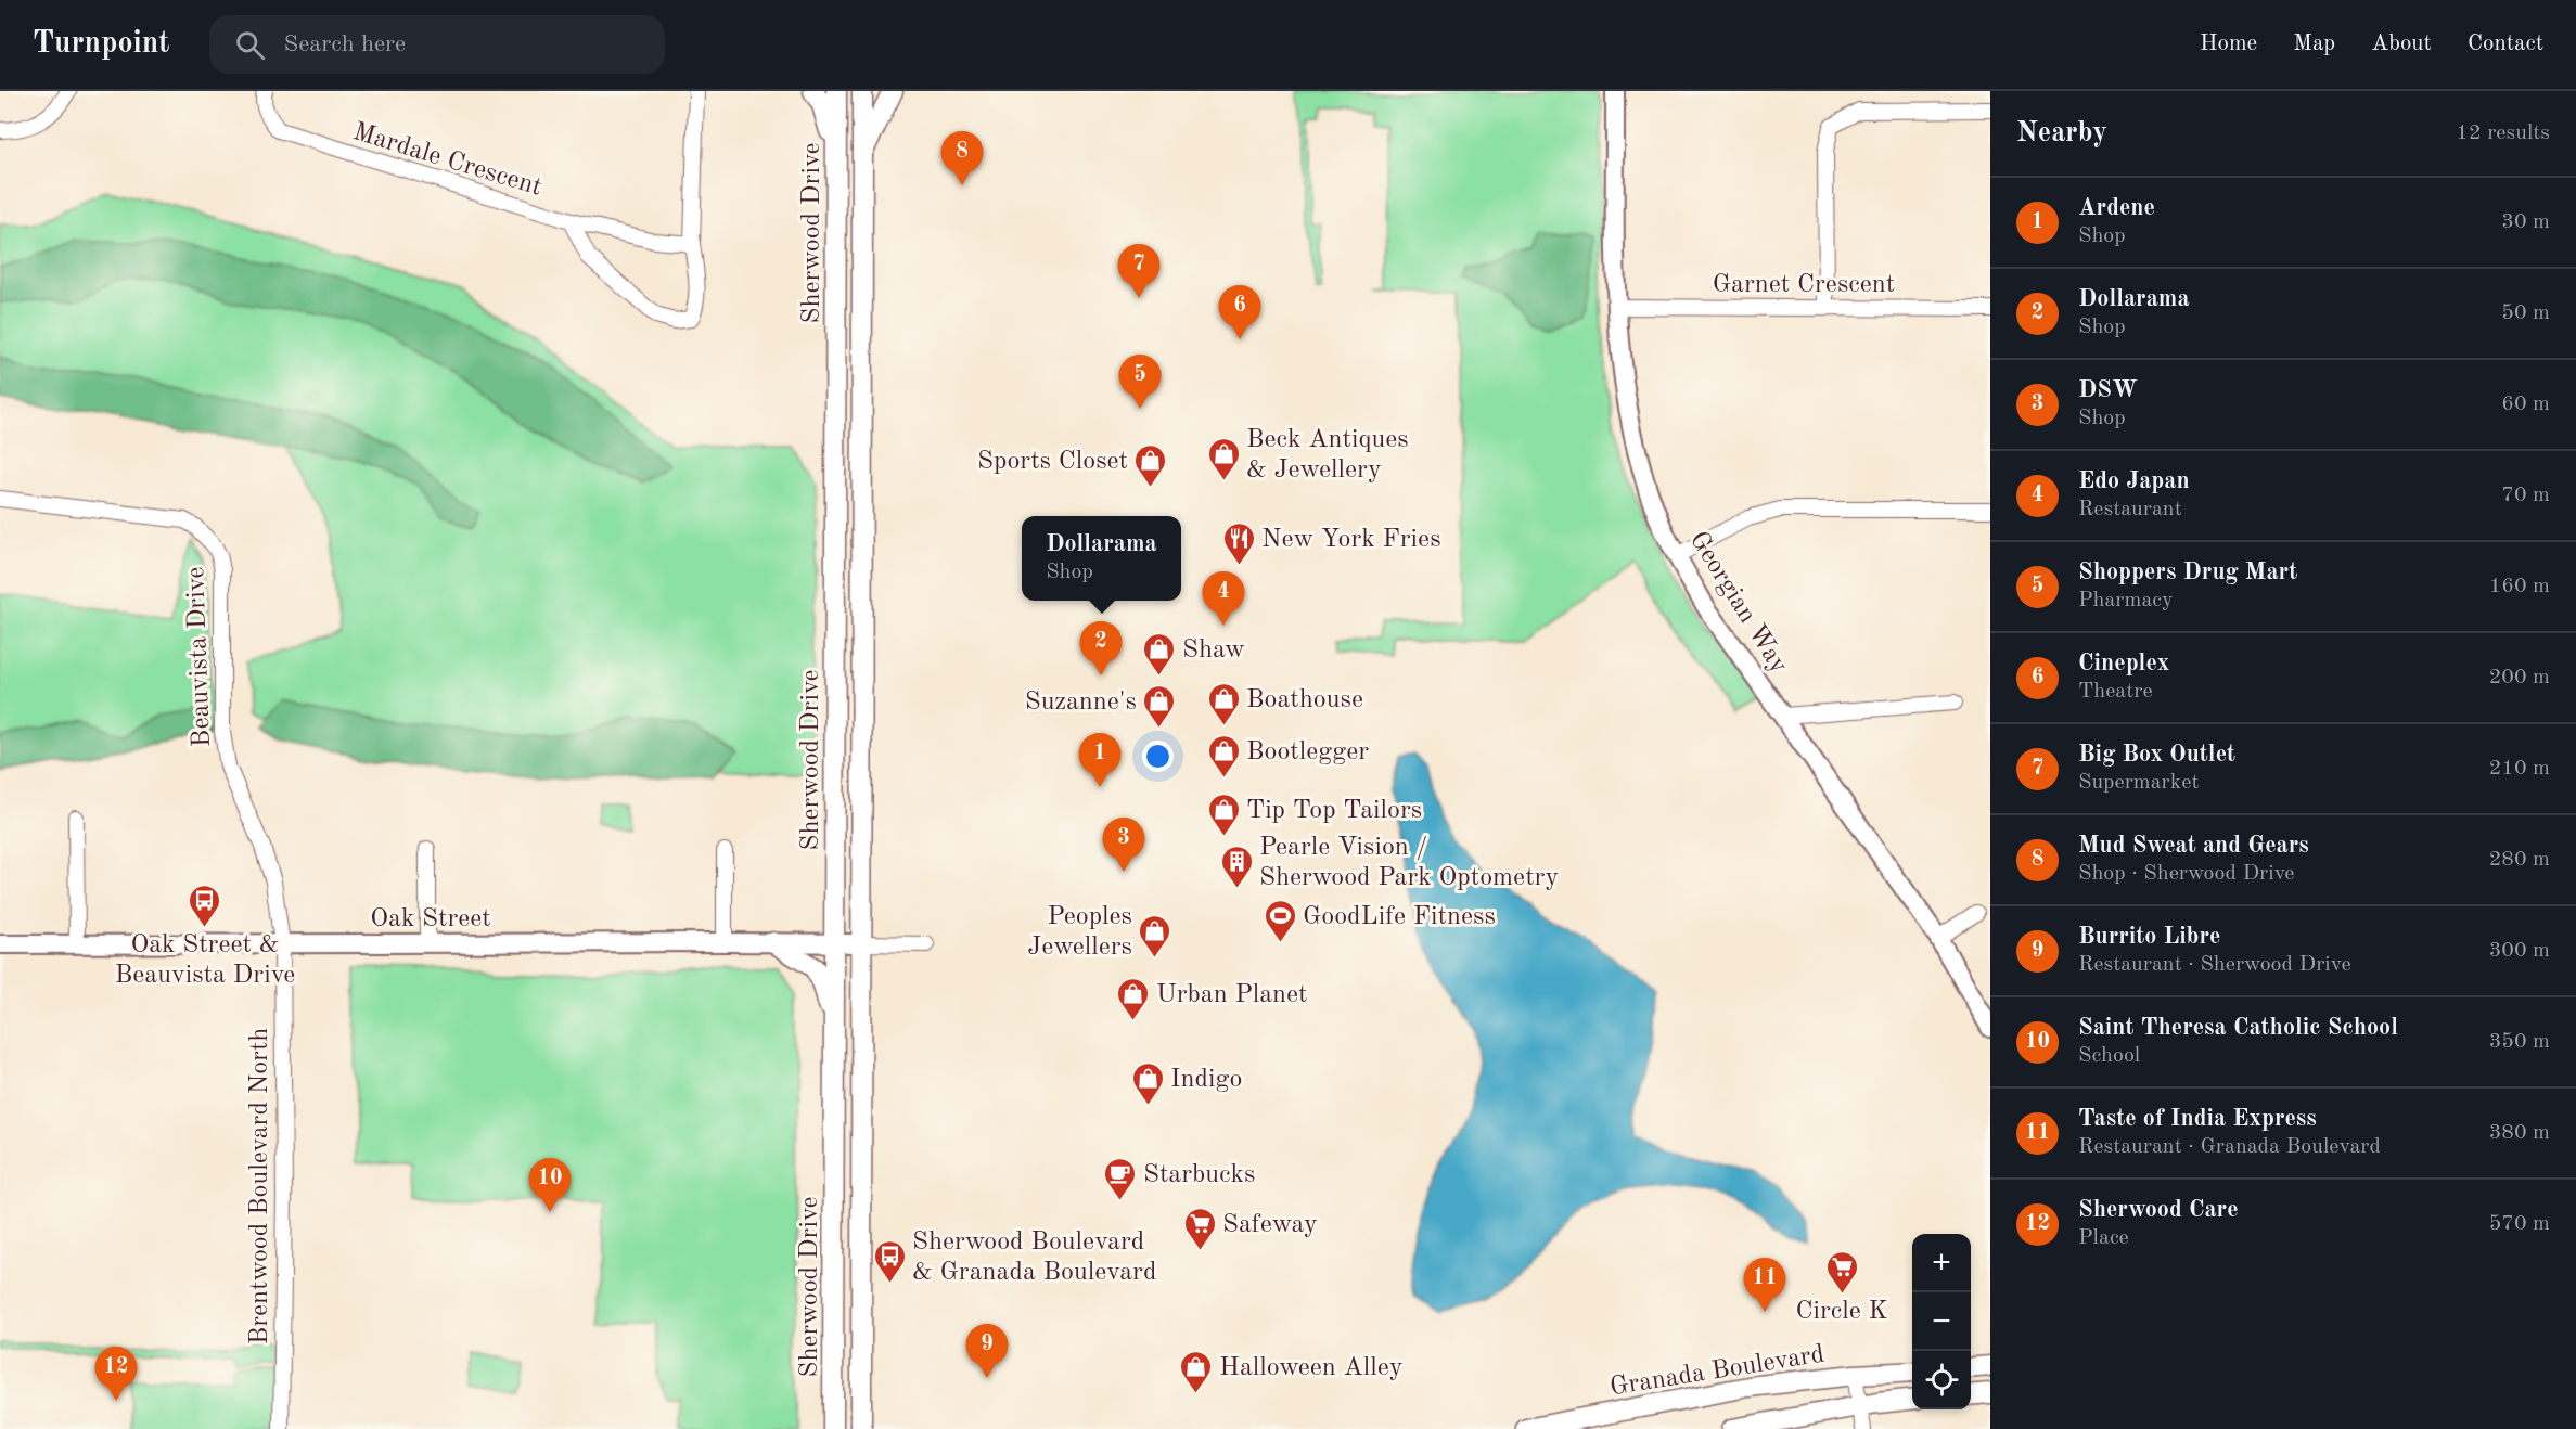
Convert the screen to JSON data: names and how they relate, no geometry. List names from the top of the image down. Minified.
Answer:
{"streets":{"main road":["Sherwood Drive","Granada Boulevard"],"street":["Mardale Crescent","Garnet Crescent","Georgian Way","Beauvista Drive","Oak Street","Brentwood Boulevard North"]},"crossings":[["Sherwood Drive","Oak Street"],["Garnet Crescent","Georgian Way"],["Beauvista Drive","Oak Street"],["Beauvista Drive","Brentwood Boulevard North"],["Oak Street","Brentwood Boulevard North"]],"places":{"shop":["Beck Antiques & Jewellery","Sports Closet","Shaw","Boathouse","Suzanne's","Bootlegger","Tip Top Tailors","Peoples Jewellers","Urban Planet","Indigo","Halloween Alley"],"restaurant":["New York Fries"],"building":["Pearle Vision / Sherwood Park Optometry"],"bus stop":["Oak Street & Beauvista Drive","Sherwood Boulevard & Granada Boulevard"],"sports":["GoodLife Fitness"],"cafe":["Starbucks"],"supermarket":["Safeway","Circle K"]},"page":{"header":"Turnpoint","search":"Search here","nav":["Home","Map","About","Contact"],"heading":["Nearby","12 results"],"pins":["8","7","6","5","4","2","1","3","10","11","9","12"],"list":[{"mark":"1","name":"Ardene","note":"Shop","value":"30 m"},{"mark":"2","name":"Dollarama","note":"Shop","value":"50 m"},{"mark":"3","name":"DSW","note":"Shop","value":"60 m"},{"mark":"4","name":"Edo Japan","note":"Restaurant","value":"70 m"},{"mark":"5","name":"Shoppers Drug Mart","note":"Pharmacy","value":"160 m"},{"mark":"6","name":"Cineplex","note":"Theatre","value":"200 m"},{"mark":"7","name":"Big Box Outlet","note":"Supermarket","value":"210 m"},{"mark":"8","name":"Mud Sweat and Gears","note":"Shop · Sherwood Drive","value":"280 m"},{"mark":"9","name":"Burrito Libre","note":"Restaurant · Sherwood Drive","value":"300 m"},{"mark":"10","name":"Saint Theresa Catholic School","note":"School","value":"350 m"},{"mark":"11","name":"Taste of India Express","note":"Restaurant · Granada Boulevard","value":"380 m"},{"mark":"12","name":"Sherwood Care","note":"Place","value":"570 m"}],"popup":["Dollarama","Shop"],"map_buttons":["+","−"]}}
